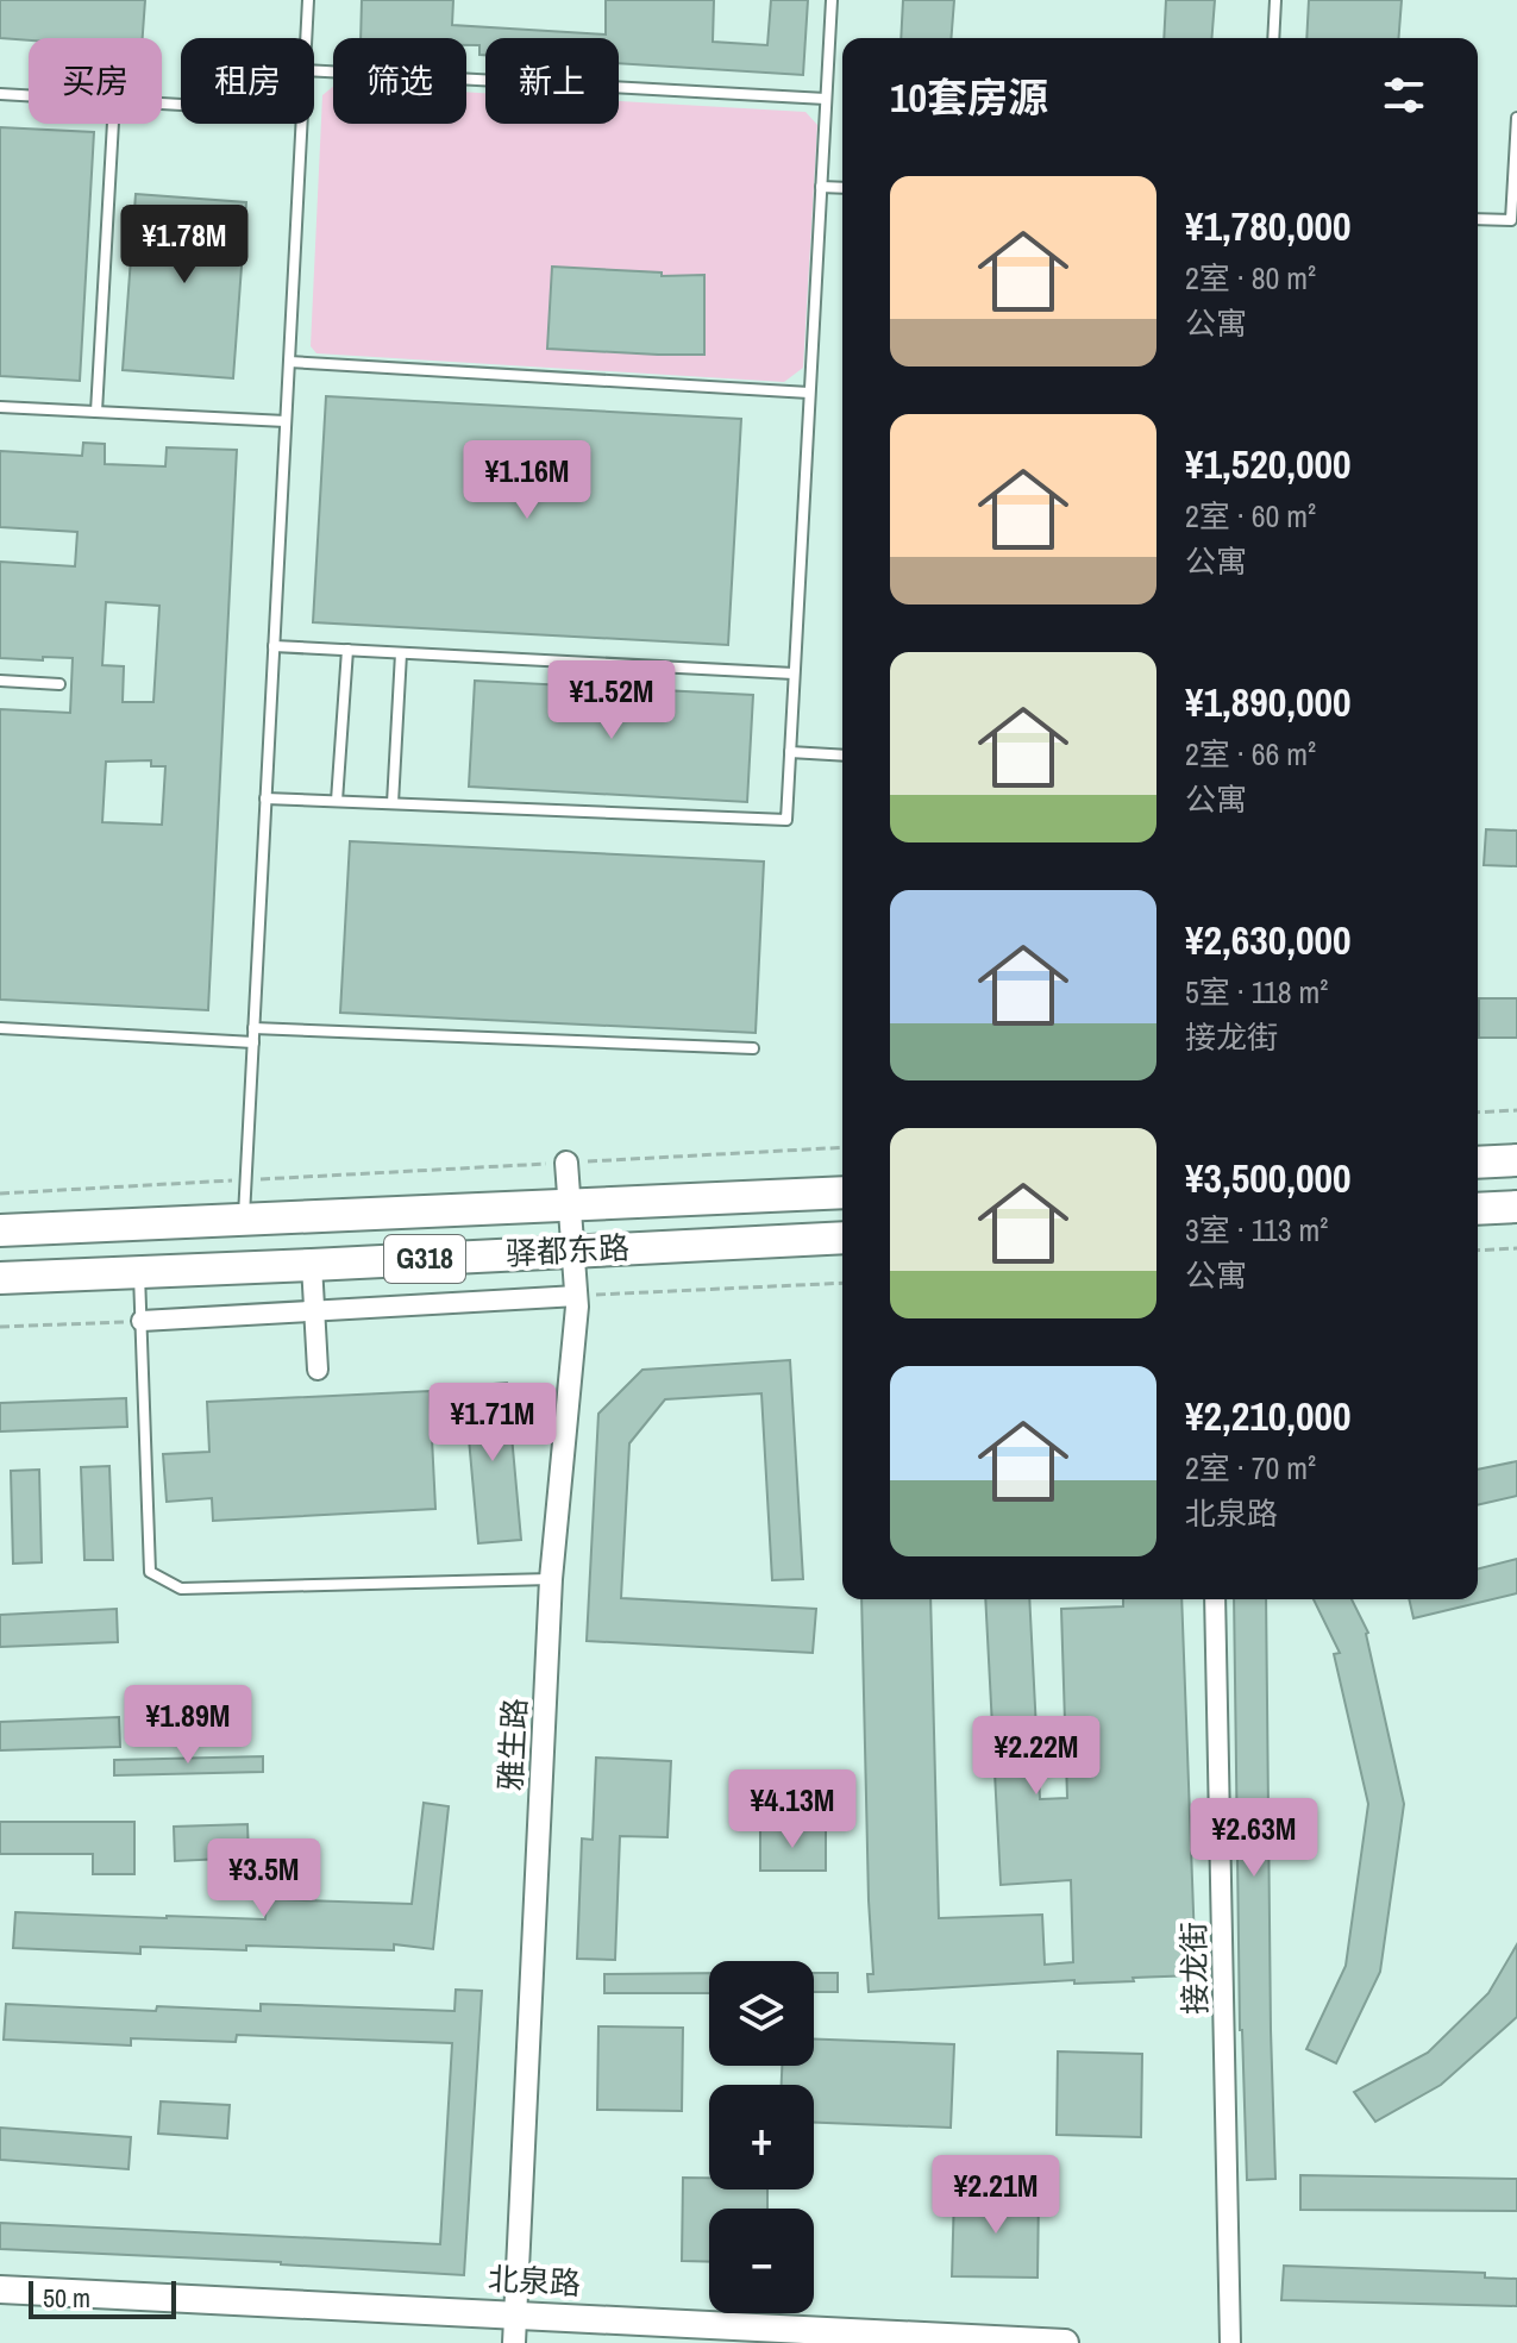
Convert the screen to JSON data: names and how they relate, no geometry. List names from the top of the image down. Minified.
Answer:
{"streets":{"highway":["驿都东路","G318"],"main road":["北泉路"],"street":["雅生路","接龙街"]},"crossings":[["驿都东路","雅生路"],["雅生路","北泉路"]],"scale_bar":"50 m","page":{"chip":["买房","租房","筛选","新上"],"heading":"10套房源","list":[{"name":"¥1,780,000","note":"2室 · 80 m² · 公寓"},{"name":"¥1,520,000","note":"2室 · 60 m² · 公寓"},{"name":"¥1,890,000","note":"2室 · 66 m² · 公寓"},{"name":"¥2,630,000","note":"5室 · 118 m² · 接龙街"},{"name":"¥3,500,000","note":"3室 · 113 m² · 公寓"},{"name":"¥2,210,000","note":"2室 · 70 m² · 北泉路"}],"price":["¥1.78M","¥1.16M","¥1.52M","¥1.71M","¥1.89M","¥2.22M","¥4.13M","¥2.63M","¥3.5M","¥2.21M"],"map_buttons":["+","−"],"scale":"50 m"}}
